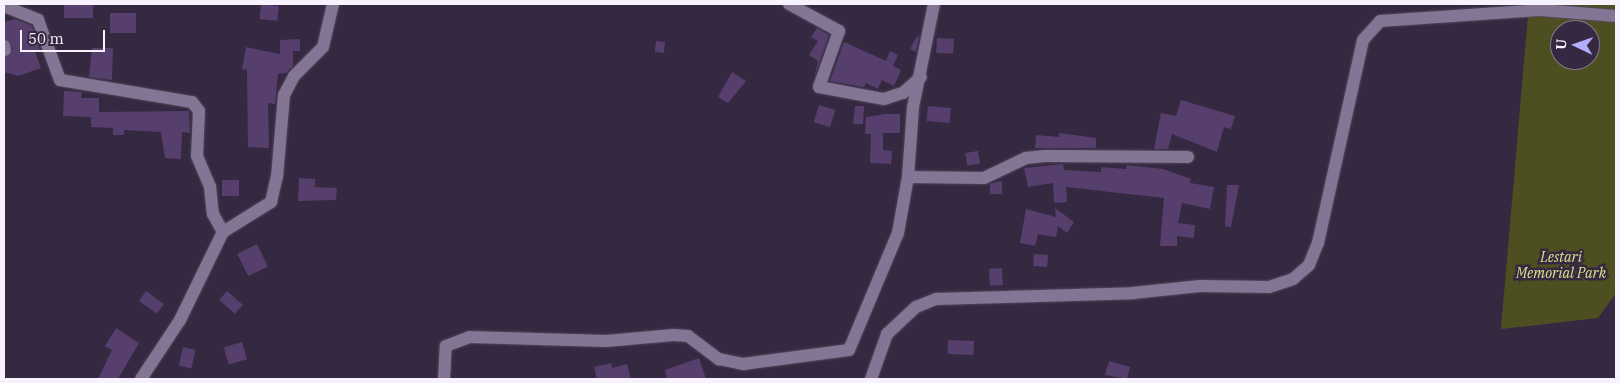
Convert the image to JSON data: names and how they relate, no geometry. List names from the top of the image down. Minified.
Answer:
{"parks":["Lestari Memorial Park"],"scale_bar":"50 m","north":"left"}
